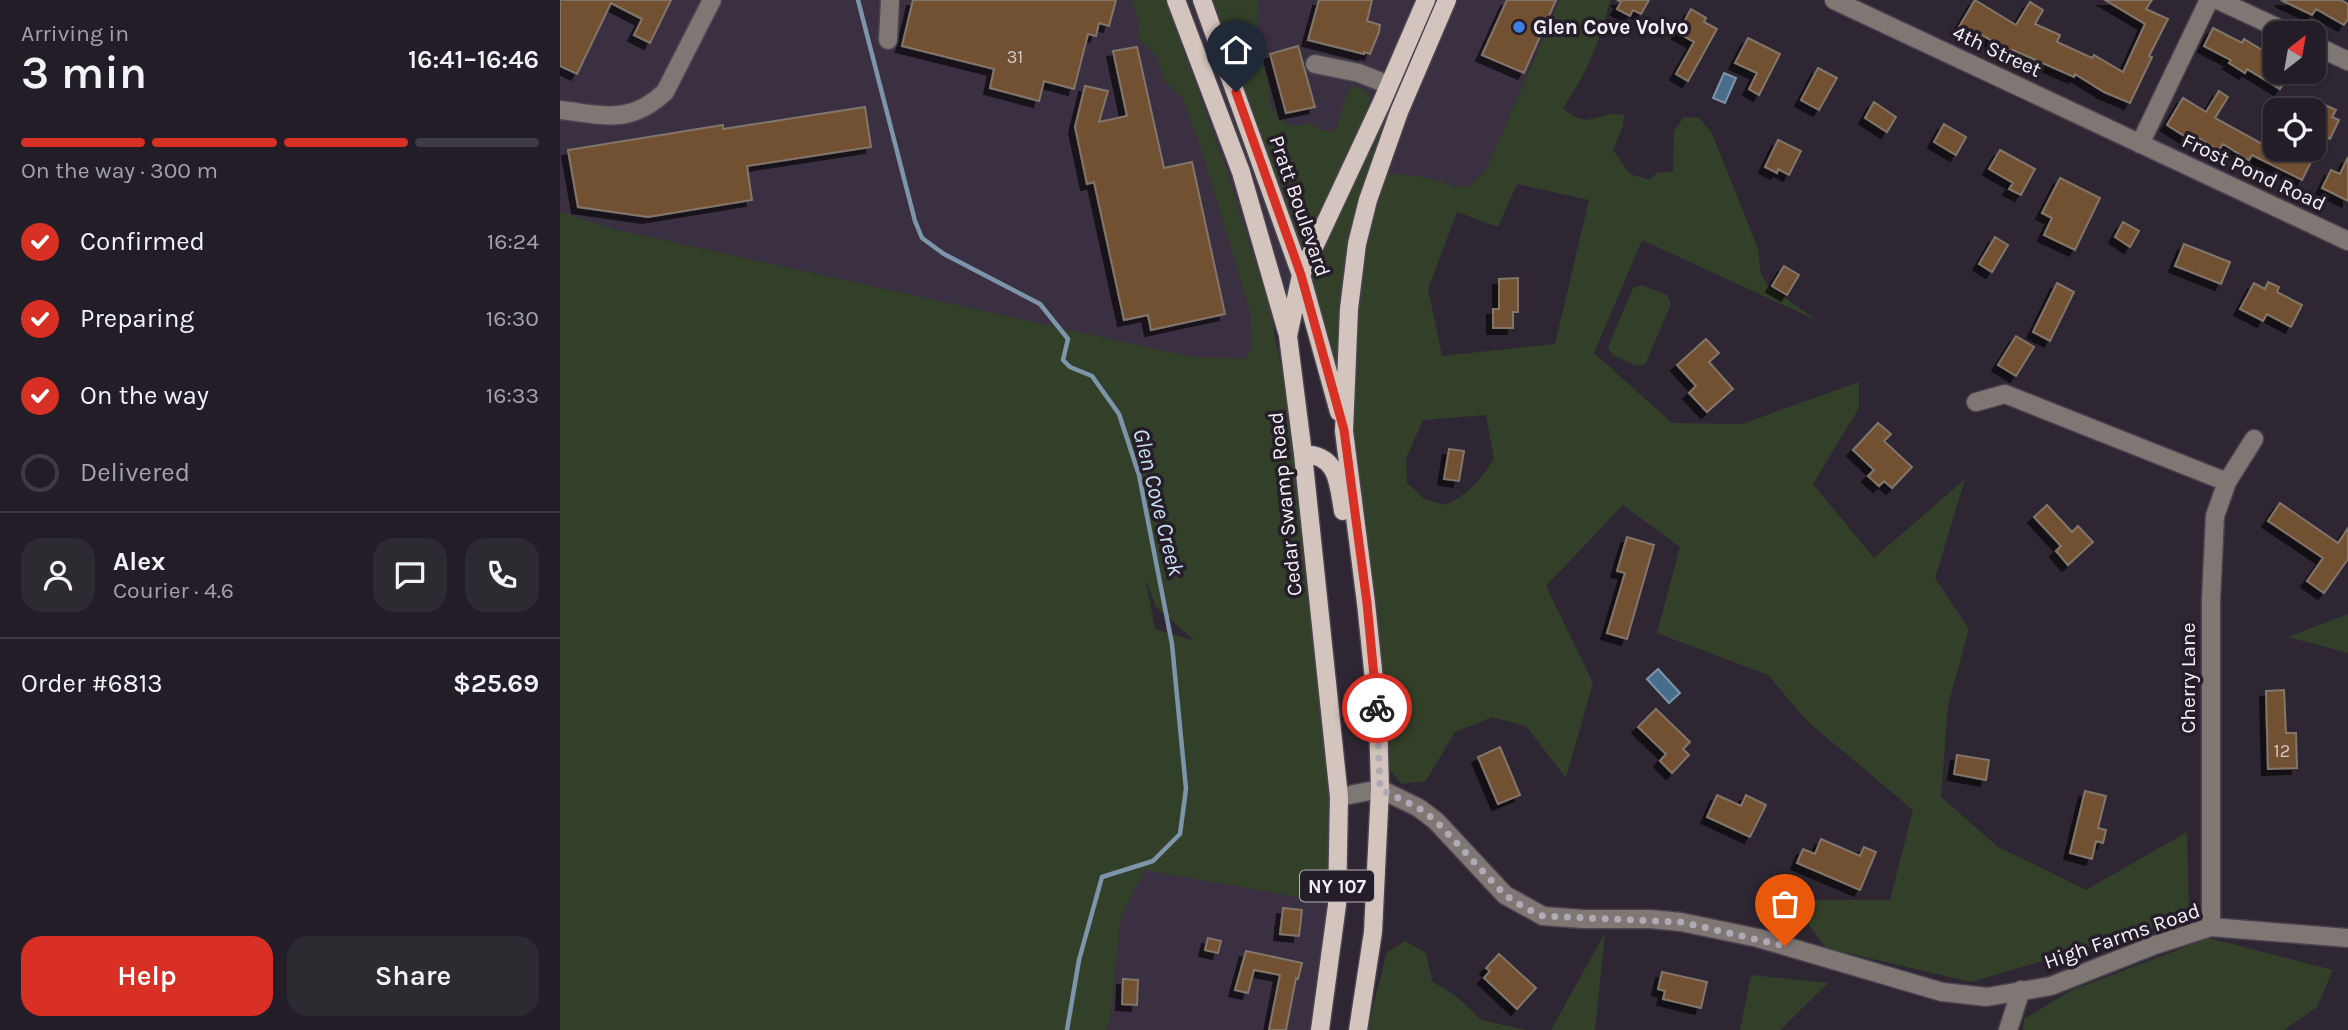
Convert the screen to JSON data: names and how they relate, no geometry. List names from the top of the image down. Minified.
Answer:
{"streets":{"main road":["Pratt Boulevard","Cedar Swamp Road","NY 107"],"street":["4th Street","Frost Pond Road","Cherry Lane","High Farms Road"]},"crossings":[["4th Street","Frost Pond Road"],["Pratt Boulevard","Cedar Swamp Road"],["Pratt Boulevard","NY 107"],["Cedar Swamp Road","NY 107"],["Cherry Lane","High Farms Road"],["NY 107","High Farms Road"]],"water":["Glen Cove Creek"],"places":["Glen Cove Volvo"],"house_numbers":["31","12"],"north":"top right","page":{"heading":["3 min","Arriving in","16:41–16:46"],"panel":["Alex","Courier · 4.6","Order #6813","$25.69"],"bar":"On the way · 300 m","list":[["Confirmed","16:24"],["Preparing","16:30"],["On the way","16:33"],"Delivered"],"buttons":["Help","Share"]}}
